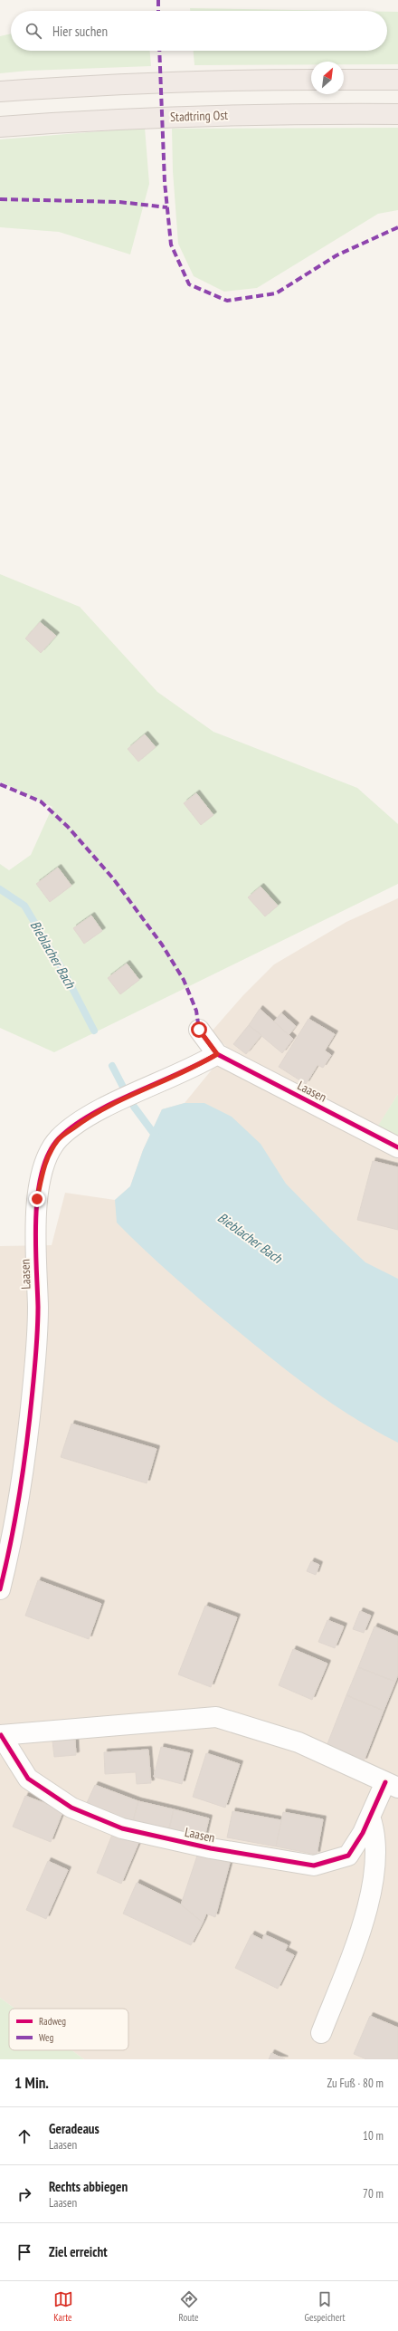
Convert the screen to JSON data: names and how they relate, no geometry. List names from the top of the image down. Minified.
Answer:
{"streets":{"highway":["Stadtring Ost"],"street":["Laasen"]},"water":["Bieblacher Bach"],"legend":["Radweg","Weg"],"north":"top right","page":{"search":"Hier suchen","heading":["1 Min.","Zu Fuß · 80 m"],"list":[["Geradeaus","Laasen","10 m"],["Rechts abbiegen","Laasen","70 m"],"Ziel erreicht"],"nav":["Karte","Route","Gespeichert"]}}
